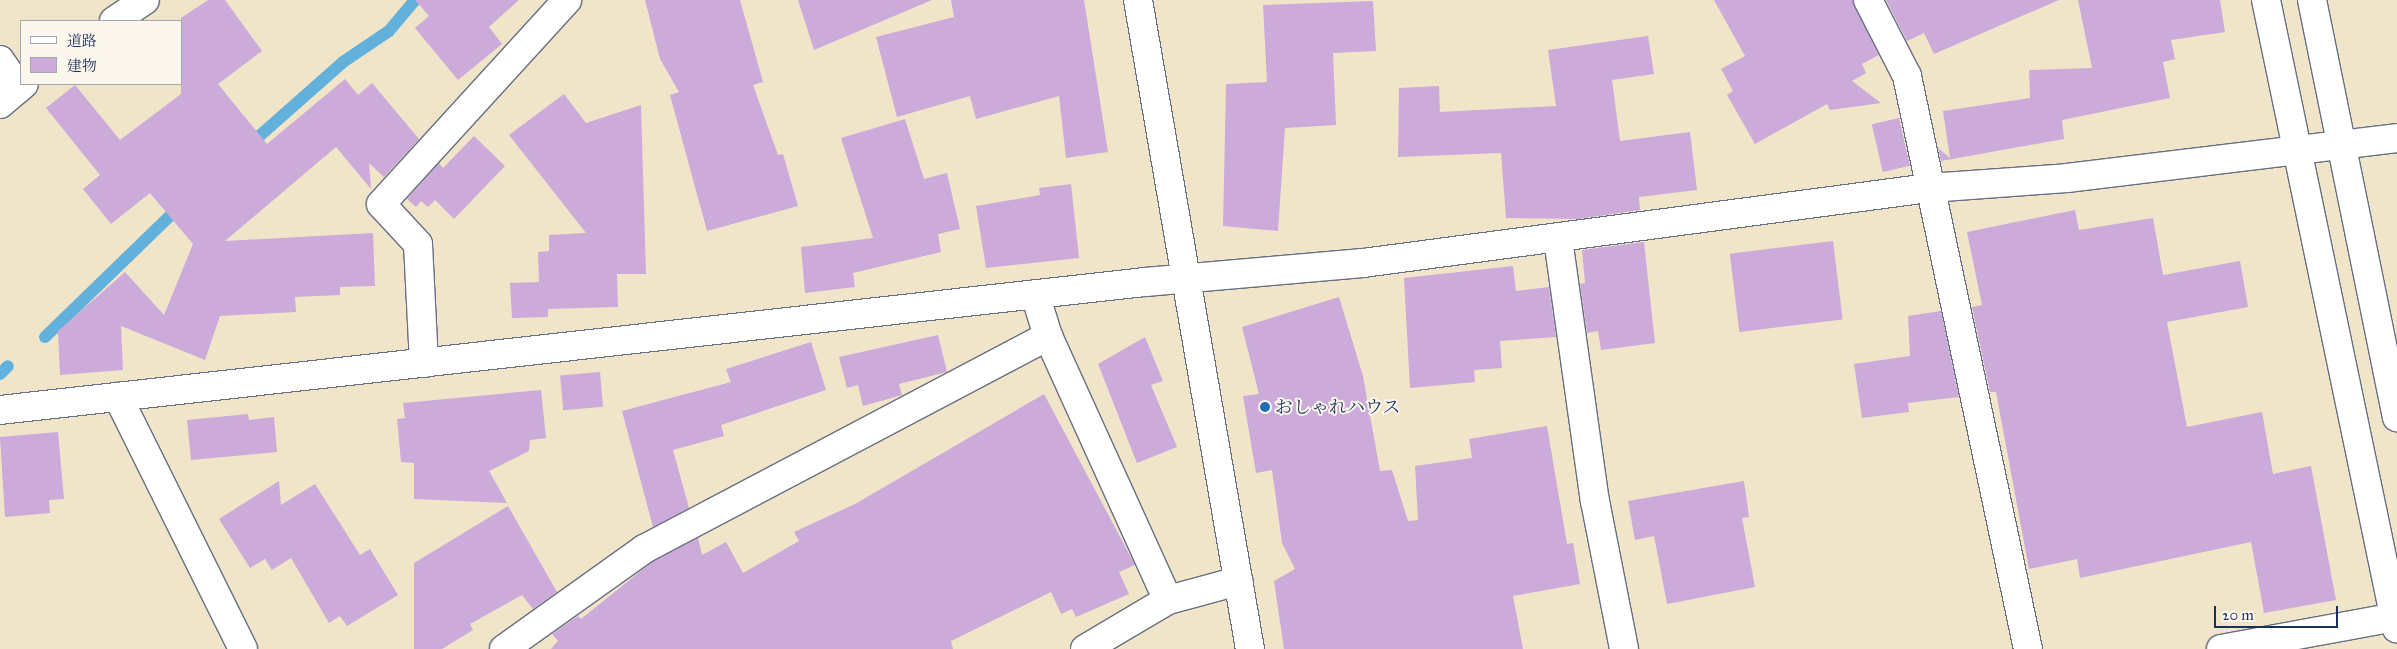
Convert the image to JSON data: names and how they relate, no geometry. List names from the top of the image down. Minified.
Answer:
{"places":["おしゃれハウス"],"legend":["道路","建物"],"scale_bar":"20 m"}
